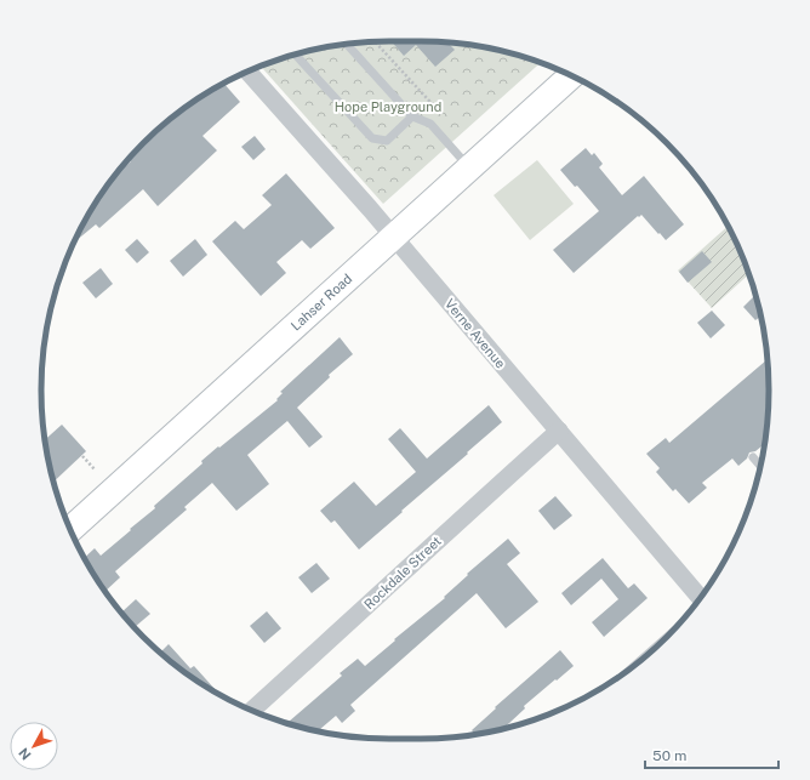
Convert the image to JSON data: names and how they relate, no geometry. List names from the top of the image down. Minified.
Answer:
{"streets":{"main road":["Lahser Road"],"street":["Verne Avenue","Rockdale Street"]},"crossings":[["Lahser Road","Verne Avenue"],["Verne Avenue","Rockdale Street"]],"parks":["Hope Playground"],"scale_bar":"50 m","north":"bottom left"}
